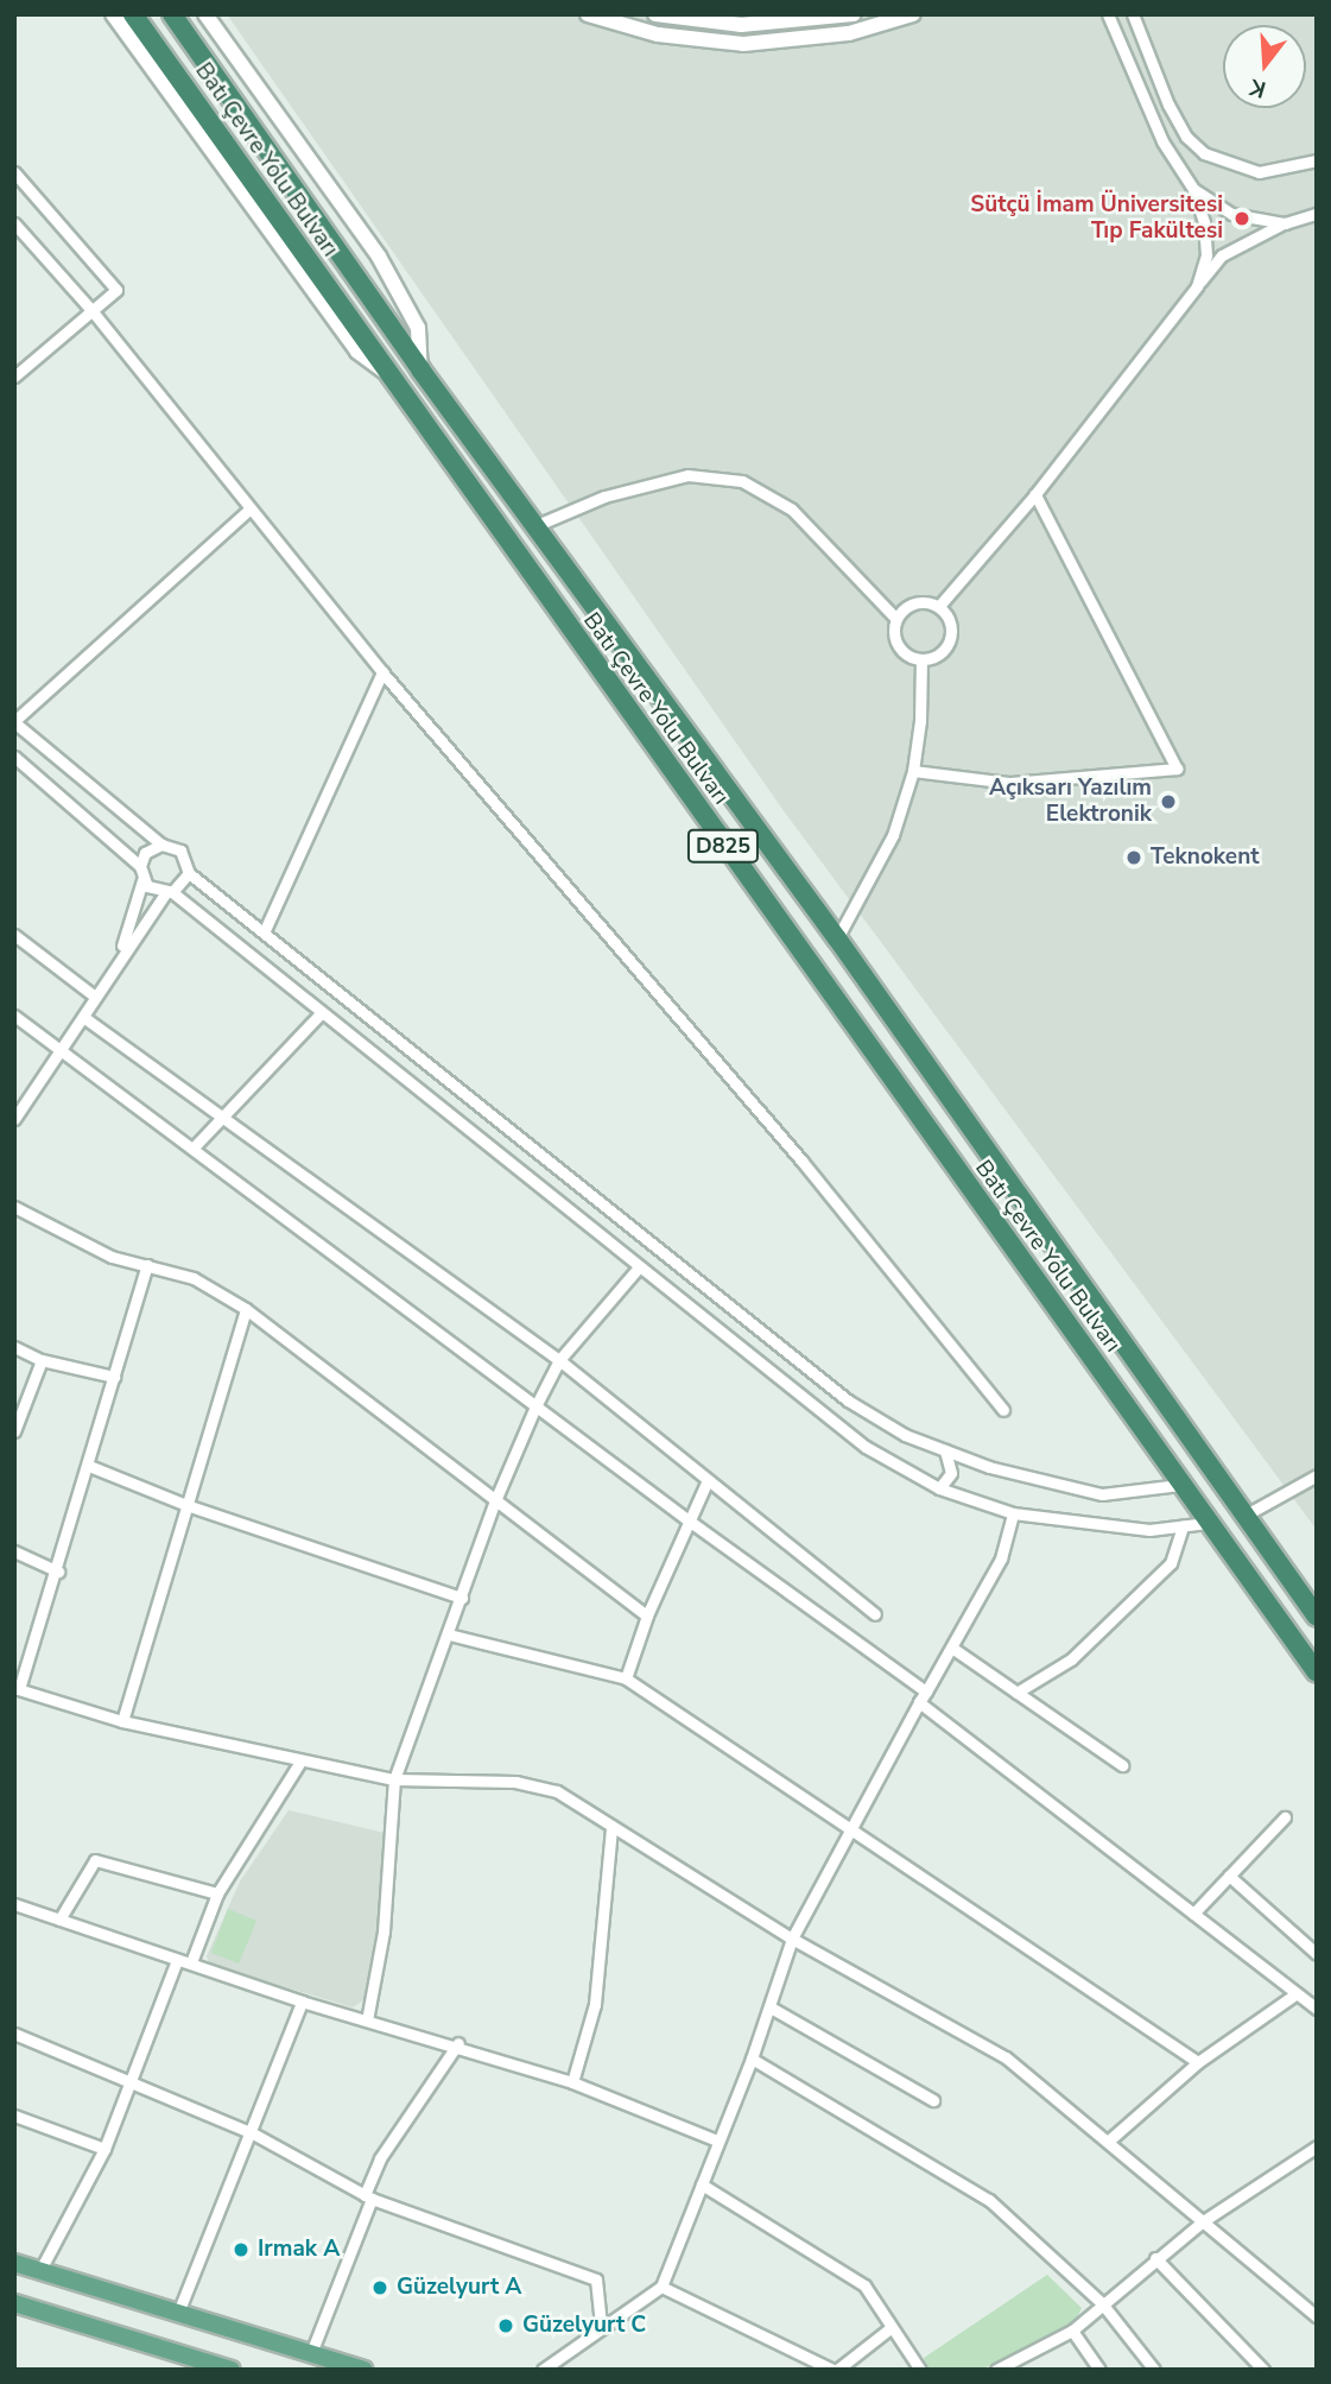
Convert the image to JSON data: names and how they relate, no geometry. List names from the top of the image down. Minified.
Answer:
{"streets":{"highway":["Batı Çevre Yolu Bulvarı","D825"]},"places":["Sütçü İmam Üniversitesi Tıp Fakültesi","Açıksarı Yazılım Elektronik","Teknokent","Irmak A","Güzelyurt A","Güzelyurt C"],"north":"bottom"}
